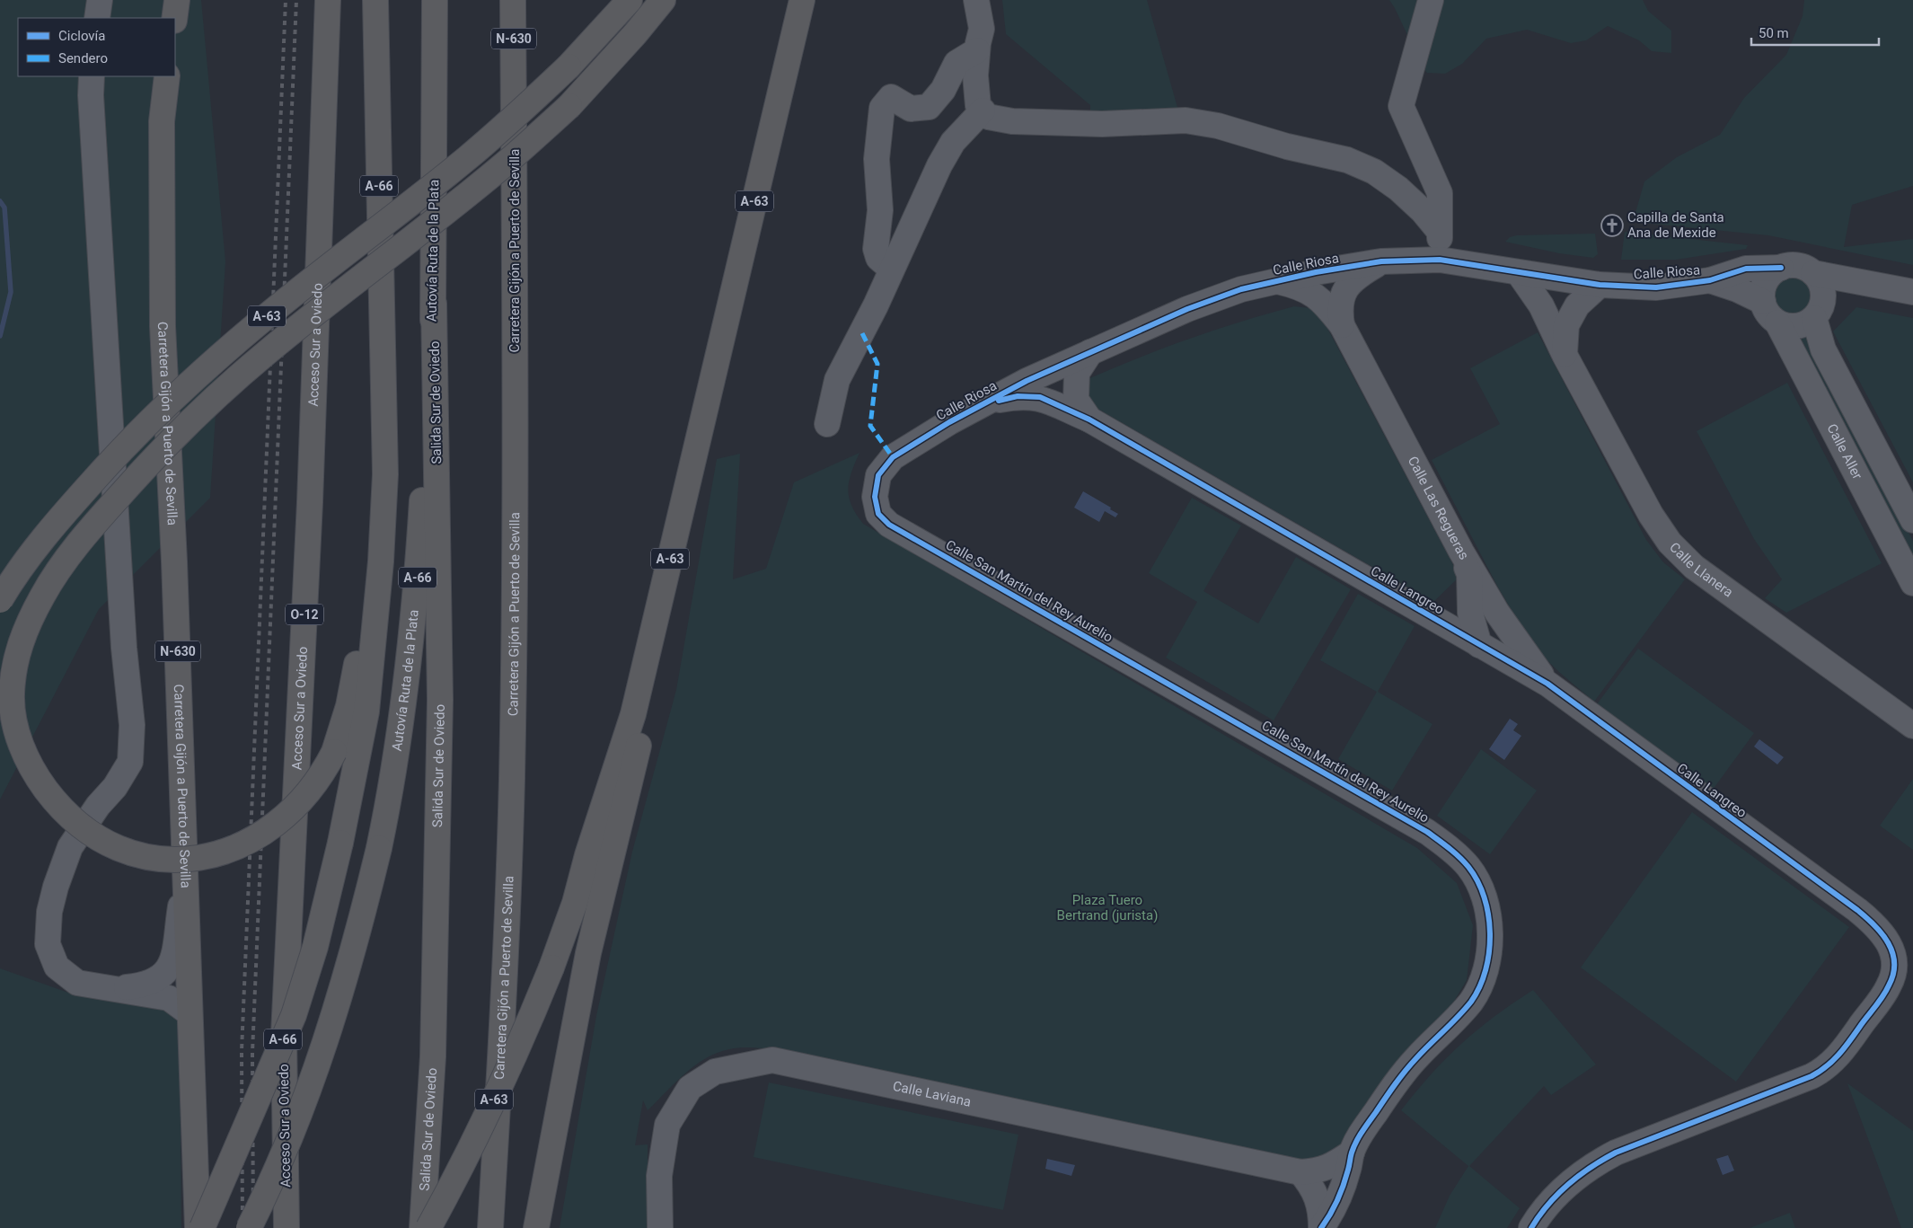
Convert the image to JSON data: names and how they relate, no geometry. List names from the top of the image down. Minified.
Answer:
{"streets":{"highway":["N-630","A-66","A-63","Autovía Ruta de la Plata","Carretera Gijón a Puerto de Sevilla","Acceso Sur a Oviedo","Salida Sur de Oviedo","O-12"],"street":["Calle Riosa","Calle Aller","Calle Las Regueras","Calle Llanera","Calle Langreo","Calle San Martín del Rey Aurelio","Calle Laviana"]},"crossings":[["Autovía Ruta de la Plata","Salida Sur de Oviedo"],["Calle Riosa","Calle Aller"],["Calle Riosa","Calle Las Regueras"],["Calle Riosa","Calle Llanera"],["Calle Riosa","Calle Langreo"],["Calle Riosa","Calle San Martín del Rey Aurelio"],["Calle Las Regueras","Calle Langreo"],["Calle San Martín del Rey Aurelio","Calle Laviana"]],"parks":["Plaza Tuero Bertrand (jurista)"],"places":{"church":["Capilla de Santa Ana de Mexide"]},"legend":["Ciclovía","Sendero"],"scale_bar":"50 m"}
